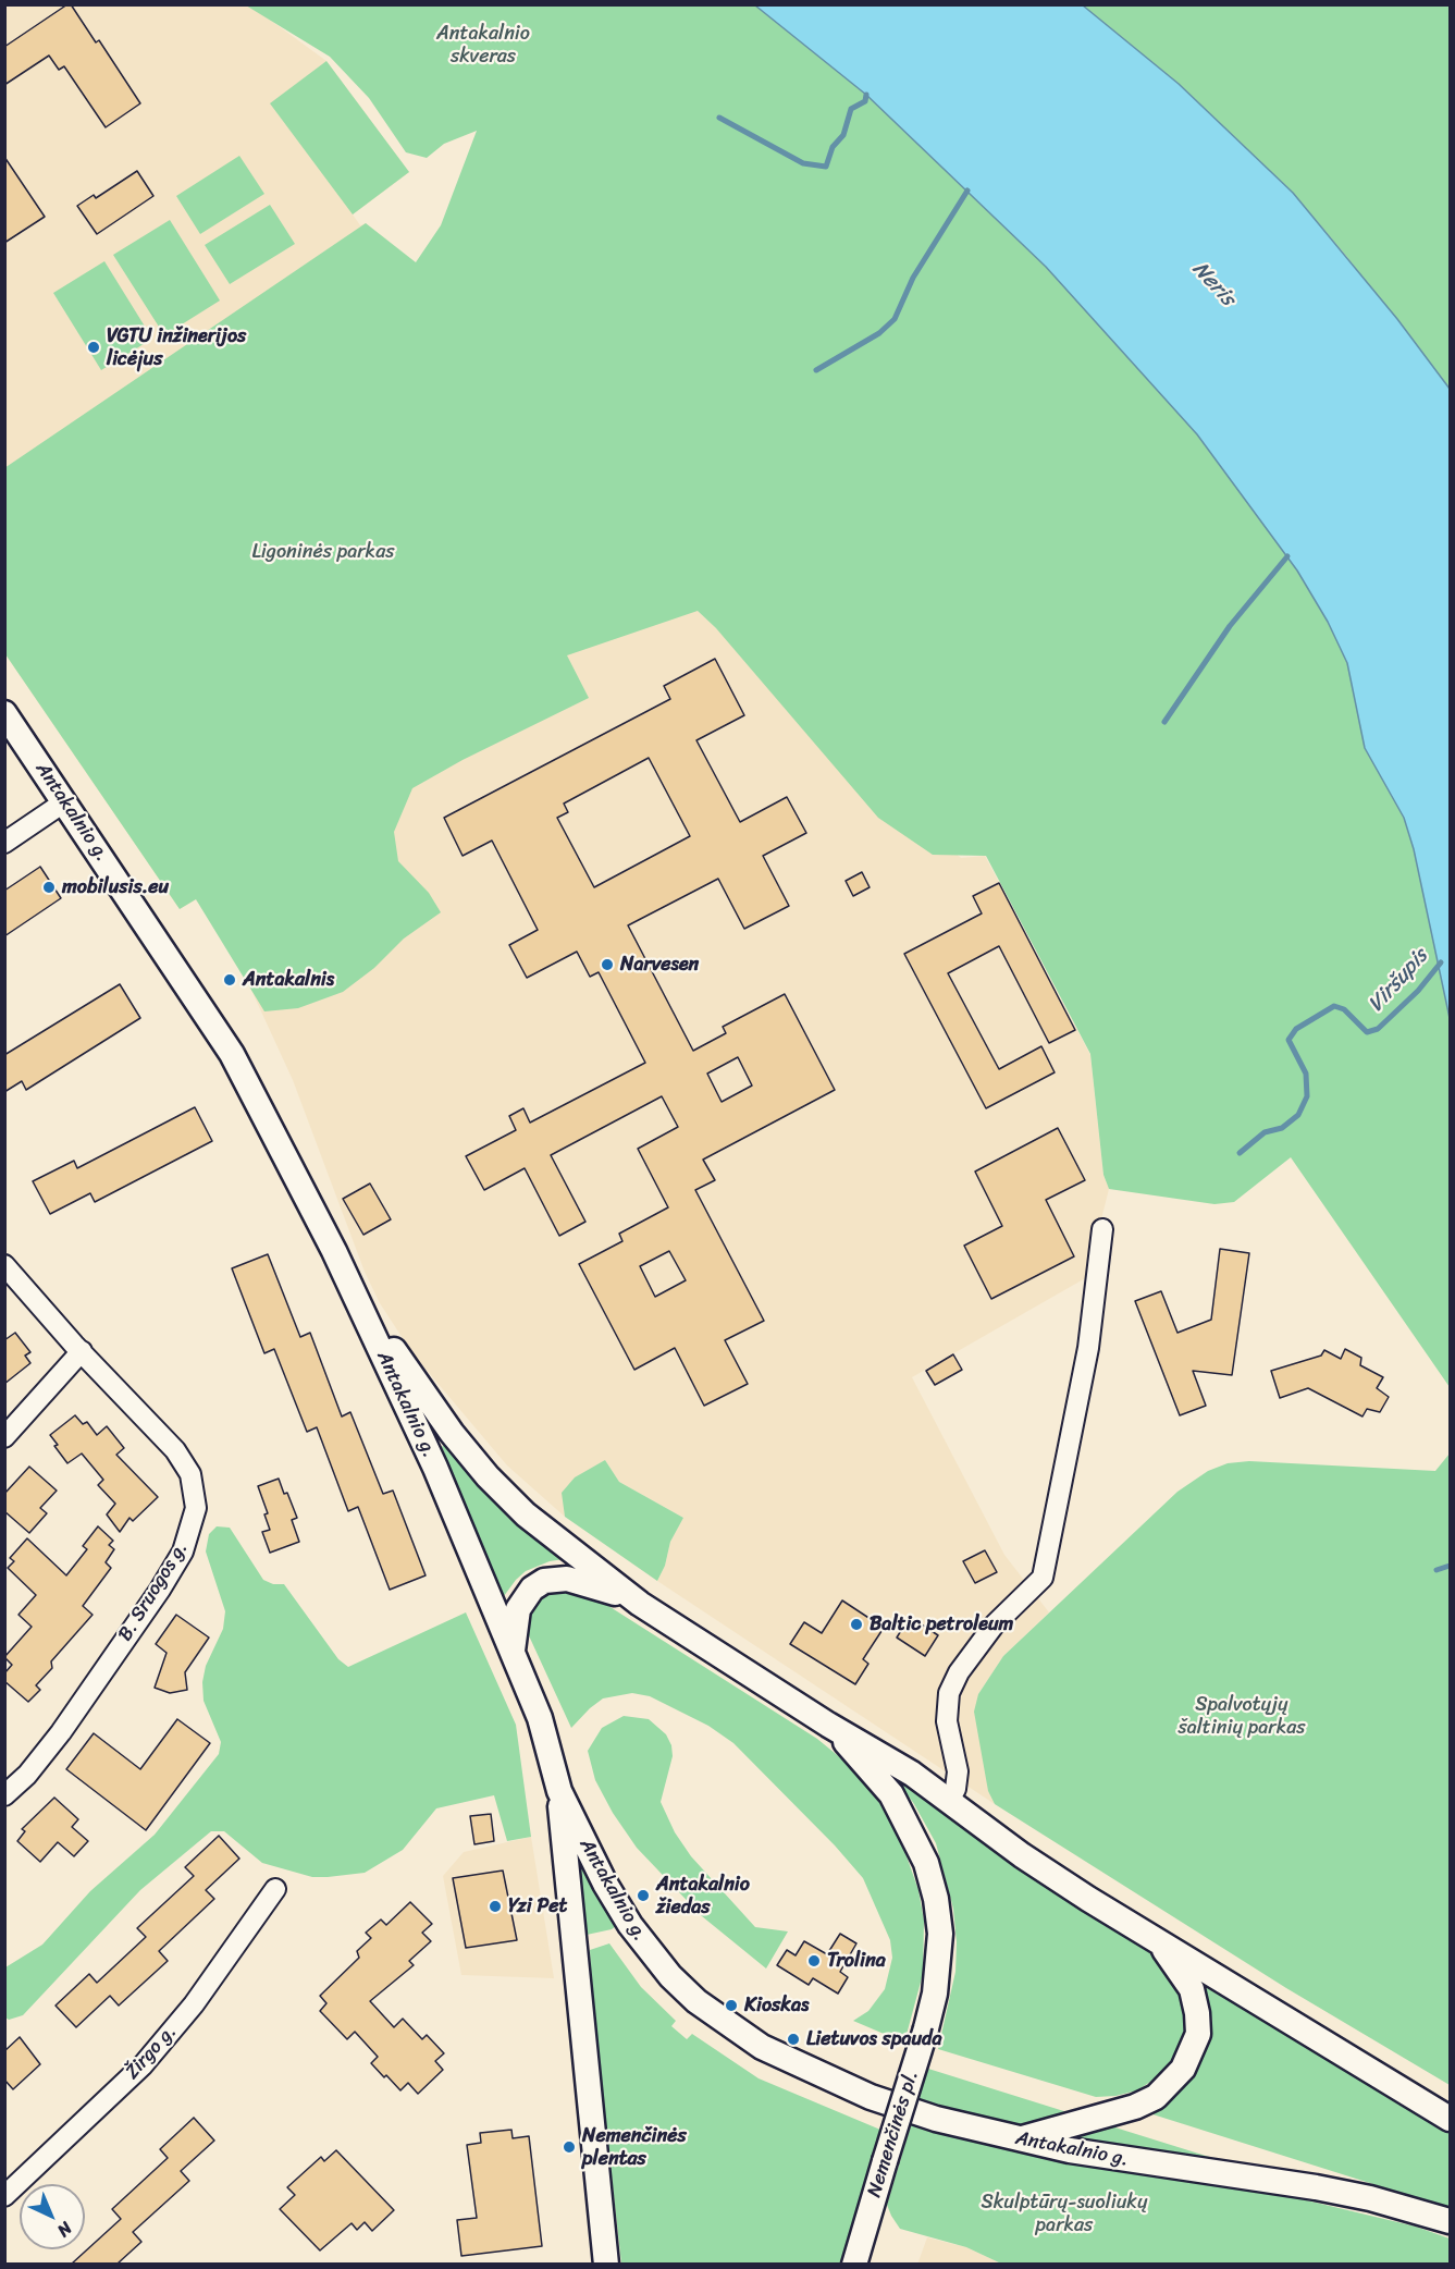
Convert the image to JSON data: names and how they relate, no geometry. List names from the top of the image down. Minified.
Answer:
{"streets":{"main road":["Antakalnio g.","Nemenčinės pl."],"street":["B. Sruogos g.","Žirgo g."]},"crossings":[["Antakalnio g.","Nemenčinės pl."]],"water":["Neris","Viršupis"],"parks":["Antakalnio skveras","Ligoninės parkas","Spalvotųjų šaltinių parkas","Skulptūrų-suoliukų parkas"],"places":["VGTU inžinerijos licėjus","mobilusis.eu","Narvesen","Antakalnis","Baltic petroleum","Antakalnio žiedas","Yzi Pet","Trolina","Kioskas","Lietuvos spauda","Nemenčinės plentas"],"north":"bottom right"}
